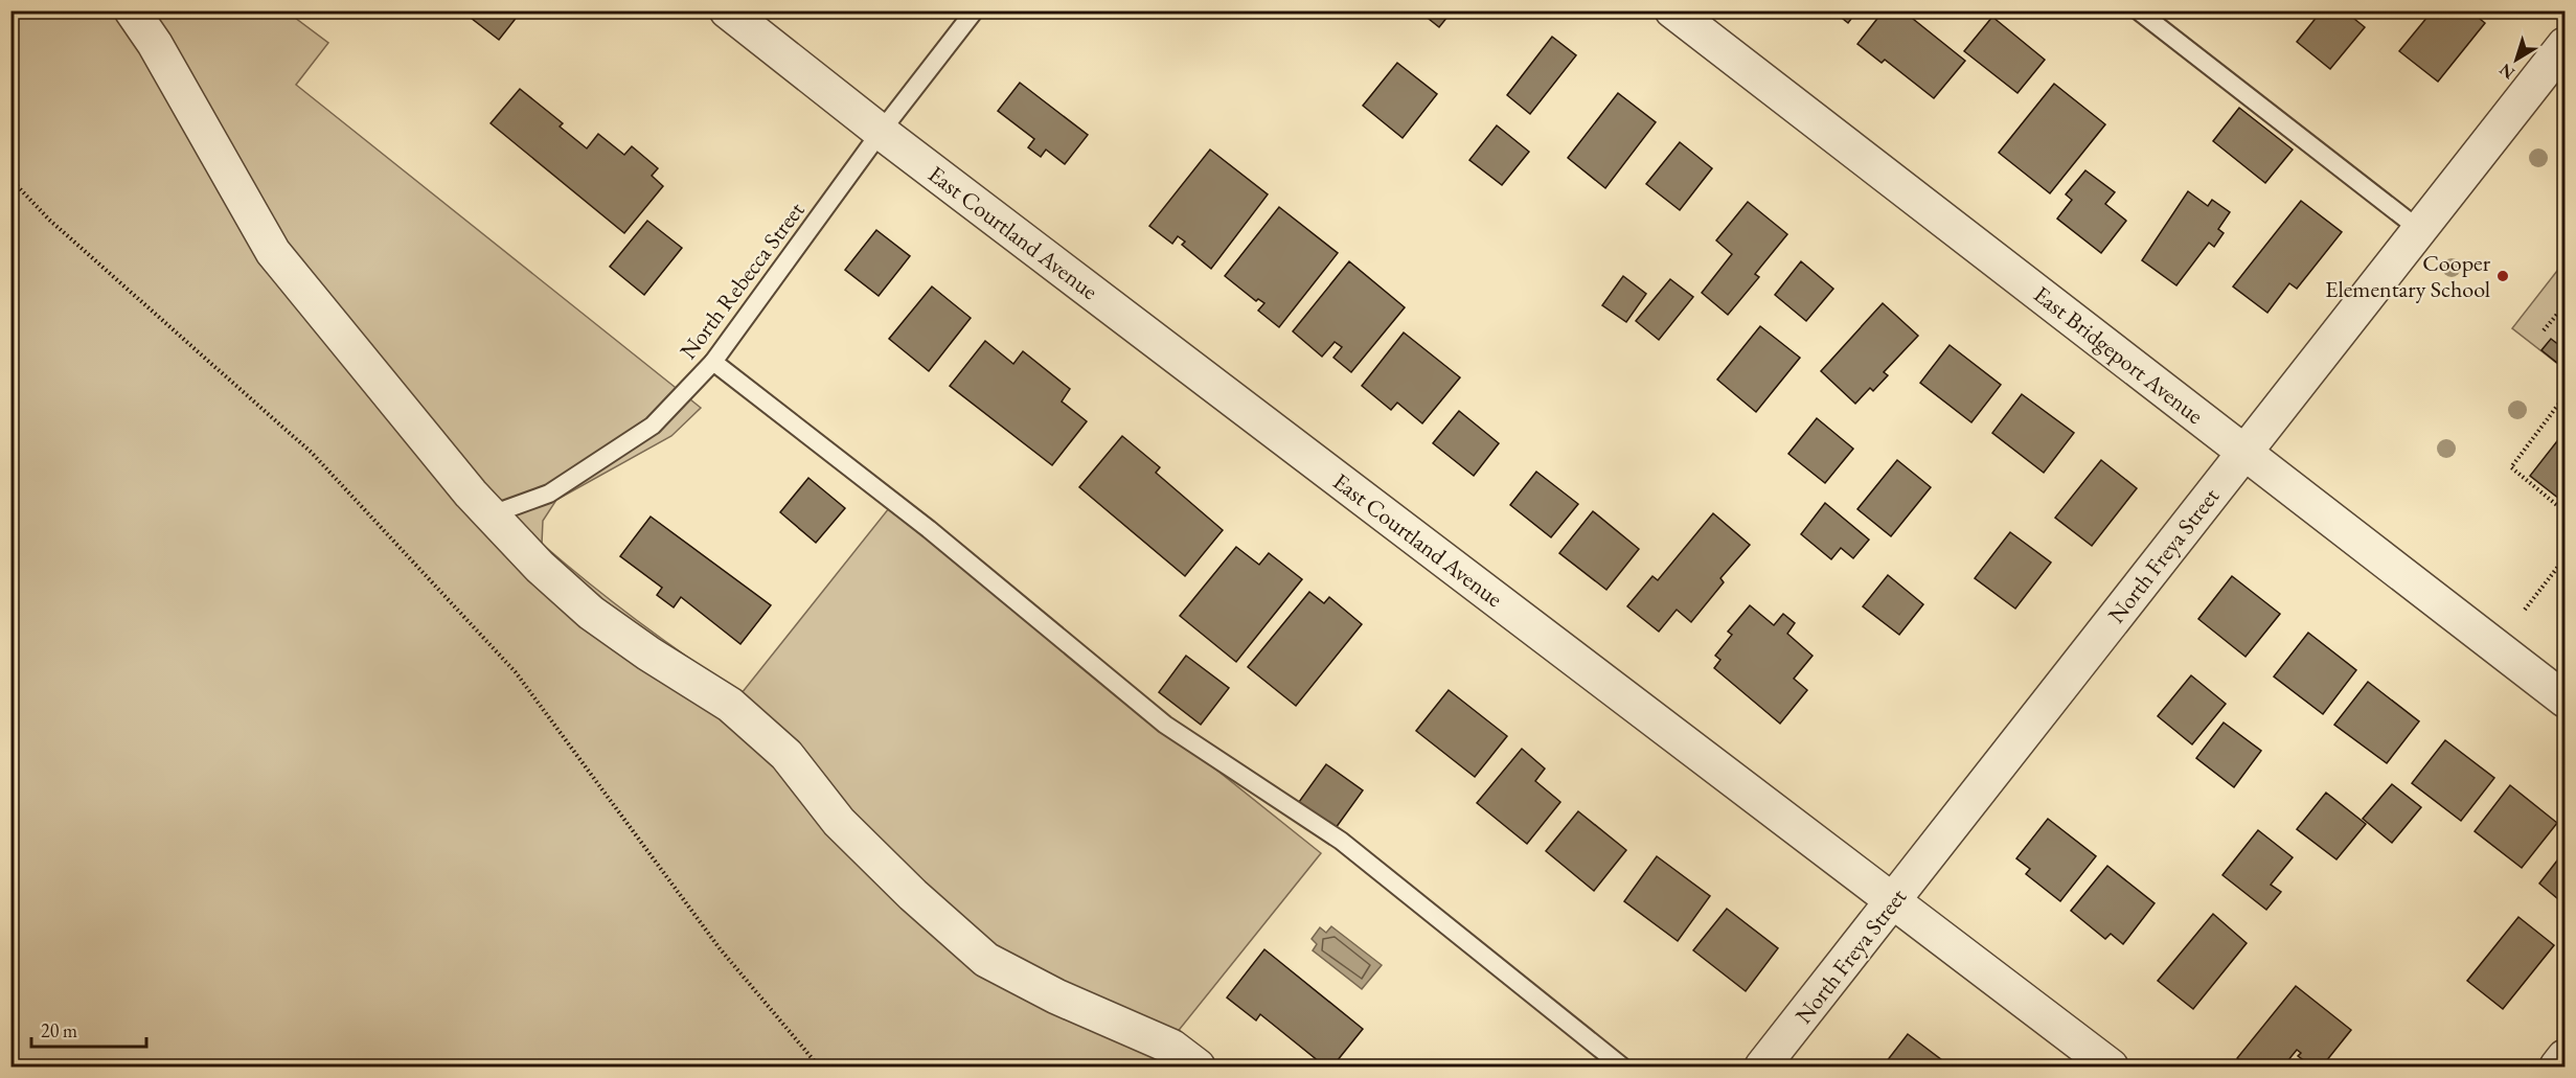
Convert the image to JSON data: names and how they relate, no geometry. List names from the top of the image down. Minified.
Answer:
{"streets":{"street":["East Courtland Avenue","East Bridgeport Avenue","North Freya Street"],"lane":["North Rebecca Street"]},"crossings":[["East Courtland Avenue","North Rebecca Street"],["East Courtland Avenue","North Freya Street"],["East Bridgeport Avenue","North Freya Street"]],"places":["Cooper Elementary School"],"scale_bar":"20 m","north":"bottom left"}
